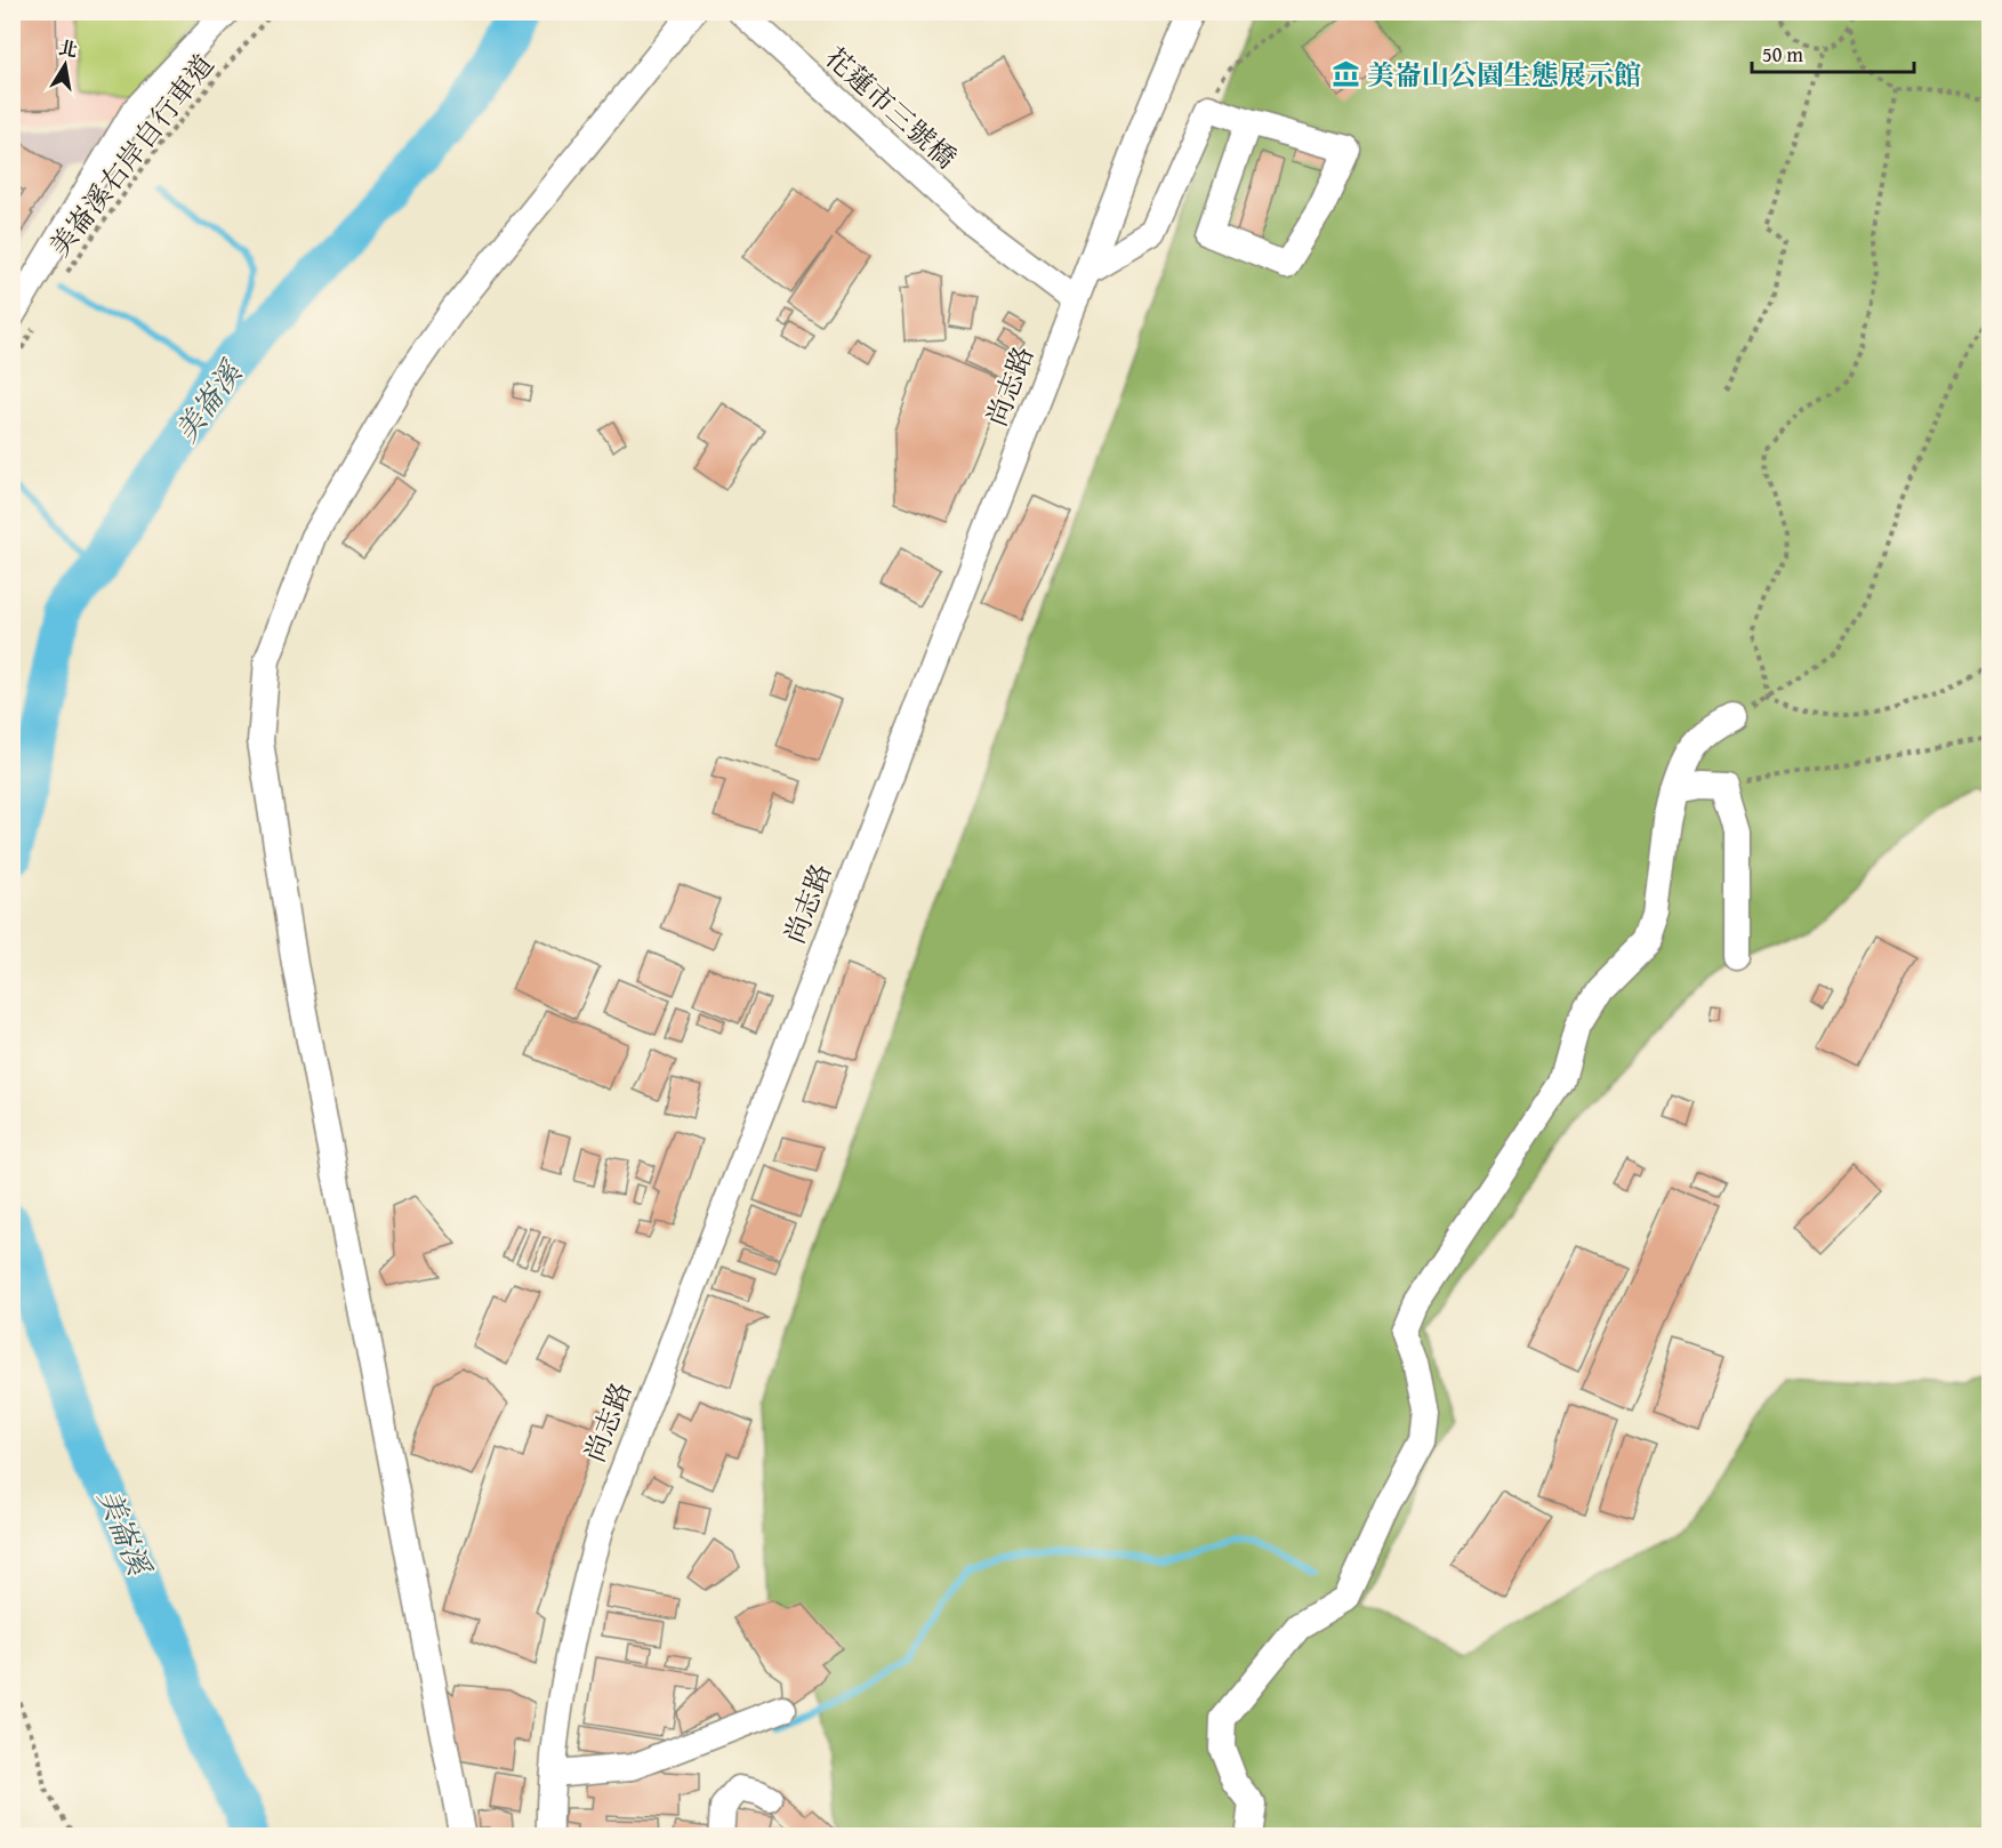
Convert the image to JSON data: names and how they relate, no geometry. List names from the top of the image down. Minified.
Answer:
{"streets":{"street":["花蓮市三號橋","尚志路"],"path":["美崙溪右岸自行車道"]},"crossings":[["花蓮市三號橋","尚志路"]],"water":["美崙溪"],"places":{"museum":["美崙山公園生態展示館"]},"scale_bar":"50 m","north":"top"}
